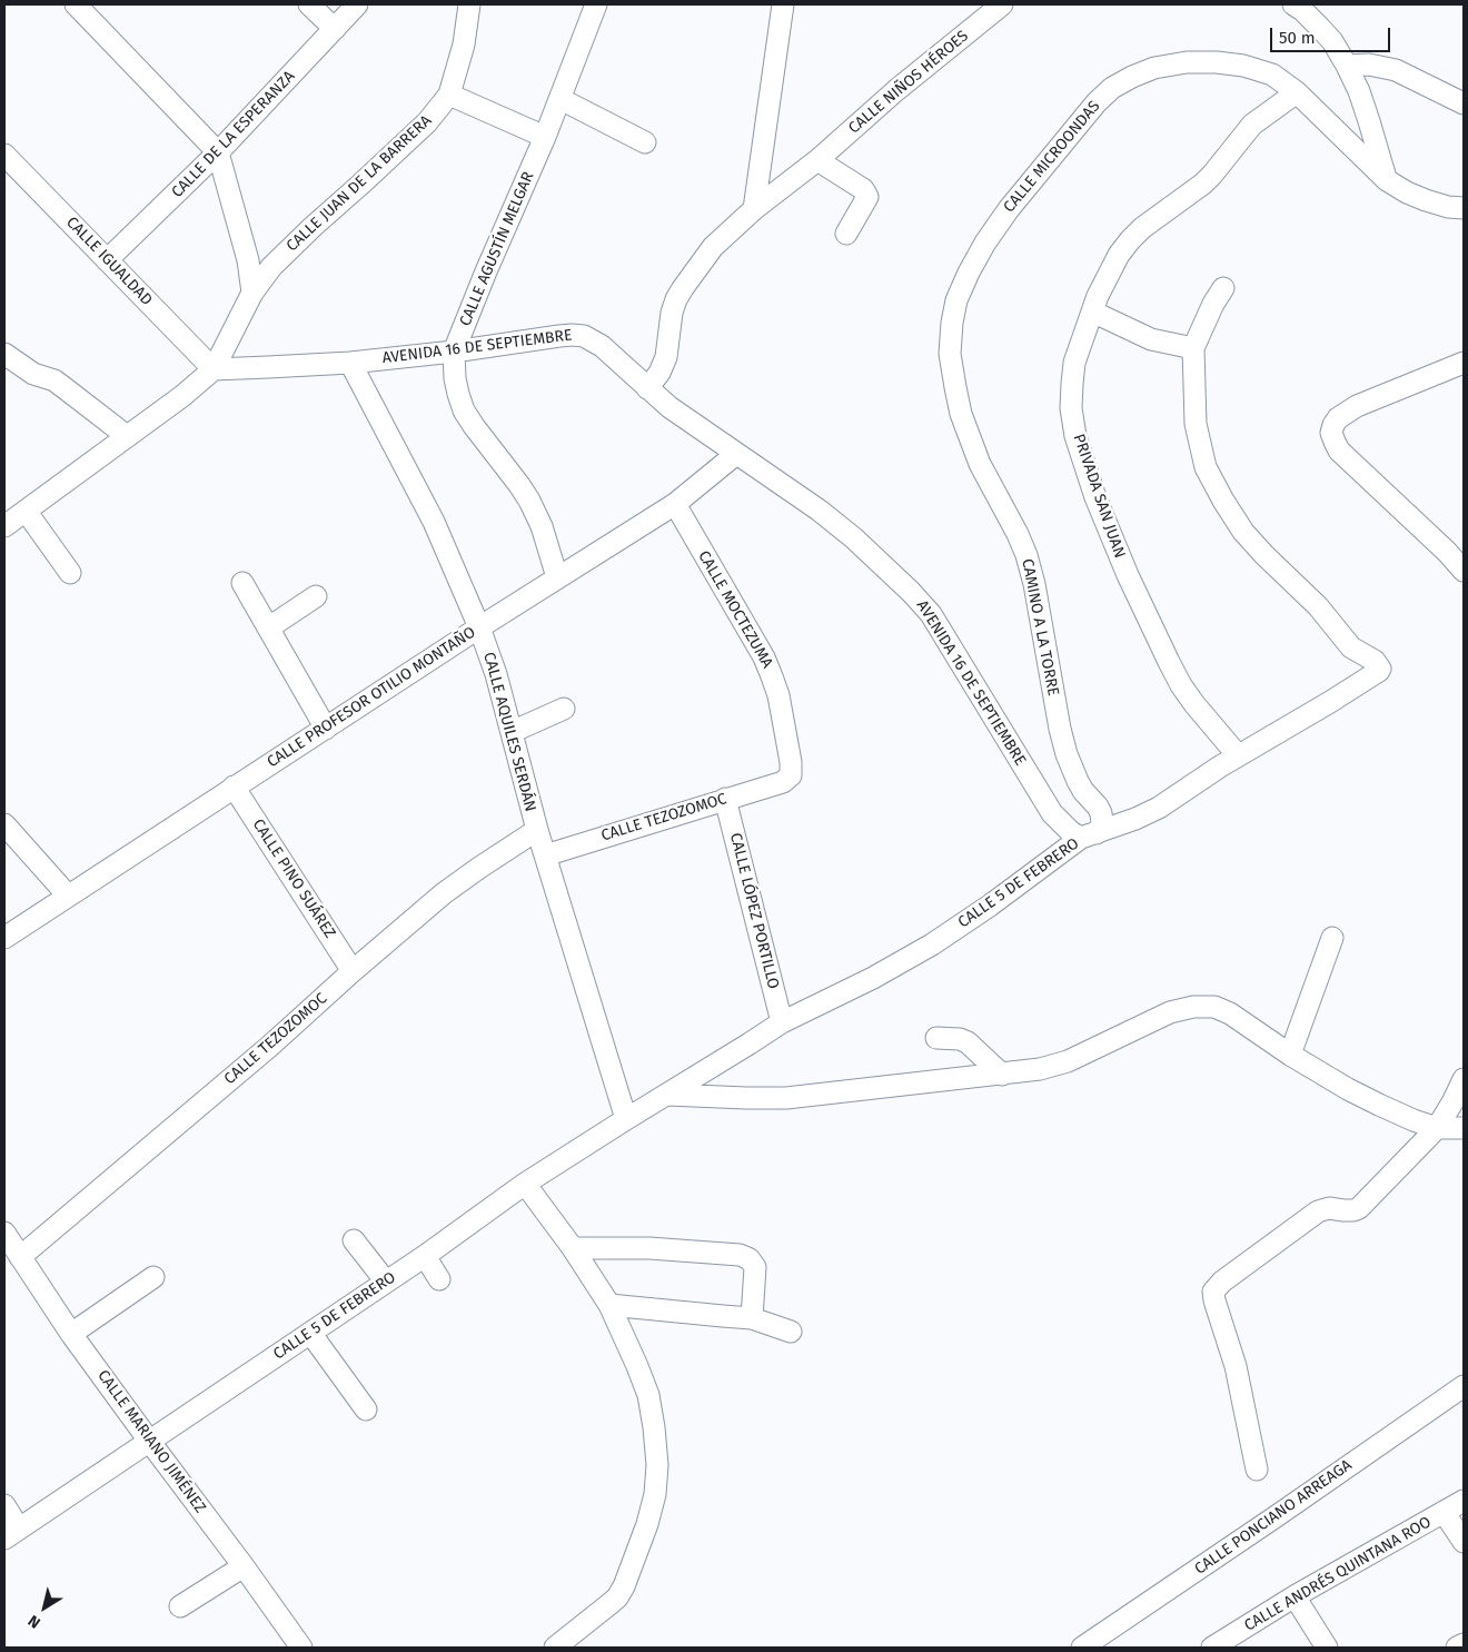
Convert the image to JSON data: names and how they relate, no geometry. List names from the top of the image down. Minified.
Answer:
{"streets":{"street":["CALLE NIÑOS HÉROES","CALLE DE LA ESPERANZA","CALLE MICROONDAS","CALLE JUAN DE LA BARRERA","CALLE AGUSTÍN MELGAR","CALLE IGUALDAD","AVENIDA 16 DE SEPTIEMBRE","PRIVADA SAN JUAN","CALLE MOCTEZUMA","CAMINO A LA TORRE","CALLE PROFESOR OTILIO MONTAÑO","CALLE AQUILES SERDÁN","CALLE TEZOZOMOC","CALLE PINO SUÁREZ","CALLE 5 DE FEBRERO","CALLE LÓPEZ PORTILLO","CALLE MARIANO JIMÉNEZ","CALLE PONCIANO ARREAGA","CALLE ANDRÉS QUINTANA ROO"]},"crossings":[["CALLE NIÑOS HÉROES","AVENIDA 16 DE SEPTIEMBRE"],["CALLE DE LA ESPERANZA","CALLE IGUALDAD"],["CALLE MICROONDAS","PRIVADA SAN JUAN"],["CALLE MICROONDAS","CAMINO A LA TORRE"],["CALLE JUAN DE LA BARRERA","CALLE IGUALDAD"],["CALLE JUAN DE LA BARRERA","AVENIDA 16 DE SEPTIEMBRE"],["CALLE AGUSTÍN MELGAR","AVENIDA 16 DE SEPTIEMBRE"],["CALLE AGUSTÍN MELGAR","CALLE PROFESOR OTILIO MONTAÑO"],["CALLE IGUALDAD","AVENIDA 16 DE SEPTIEMBRE"],["AVENIDA 16 DE SEPTIEMBRE","CAMINO A LA TORRE"],["AVENIDA 16 DE SEPTIEMBRE","CALLE PROFESOR OTILIO MONTAÑO"],["AVENIDA 16 DE SEPTIEMBRE","CALLE AQUILES SERDÁN"],["AVENIDA 16 DE SEPTIEMBRE","CALLE 5 DE FEBRERO"],["PRIVADA SAN JUAN","CALLE 5 DE FEBRERO"],["CALLE MOCTEZUMA","CALLE PROFESOR OTILIO MONTAÑO"],["CALLE MOCTEZUMA","CALLE TEZOZOMOC"],["CAMINO A LA TORRE","CALLE 5 DE FEBRERO"],["CALLE PROFESOR OTILIO MONTAÑO","CALLE AQUILES SERDÁN"],["CALLE PROFESOR OTILIO MONTAÑO","CALLE PINO SUÁREZ"],["CALLE AQUILES SERDÁN","CALLE TEZOZOMOC"],["CALLE AQUILES SERDÁN","CALLE 5 DE FEBRERO"],["CALLE TEZOZOMOC","CALLE PINO SUÁREZ"],["CALLE TEZOZOMOC","CALLE LÓPEZ PORTILLO"],["CALLE TEZOZOMOC","CALLE MARIANO JIMÉNEZ"],["CALLE 5 DE FEBRERO","CALLE LÓPEZ PORTILLO"],["CALLE 5 DE FEBRERO","CALLE MARIANO JIMÉNEZ"]],"scale_bar":"50 m","north":"bottom left"}
